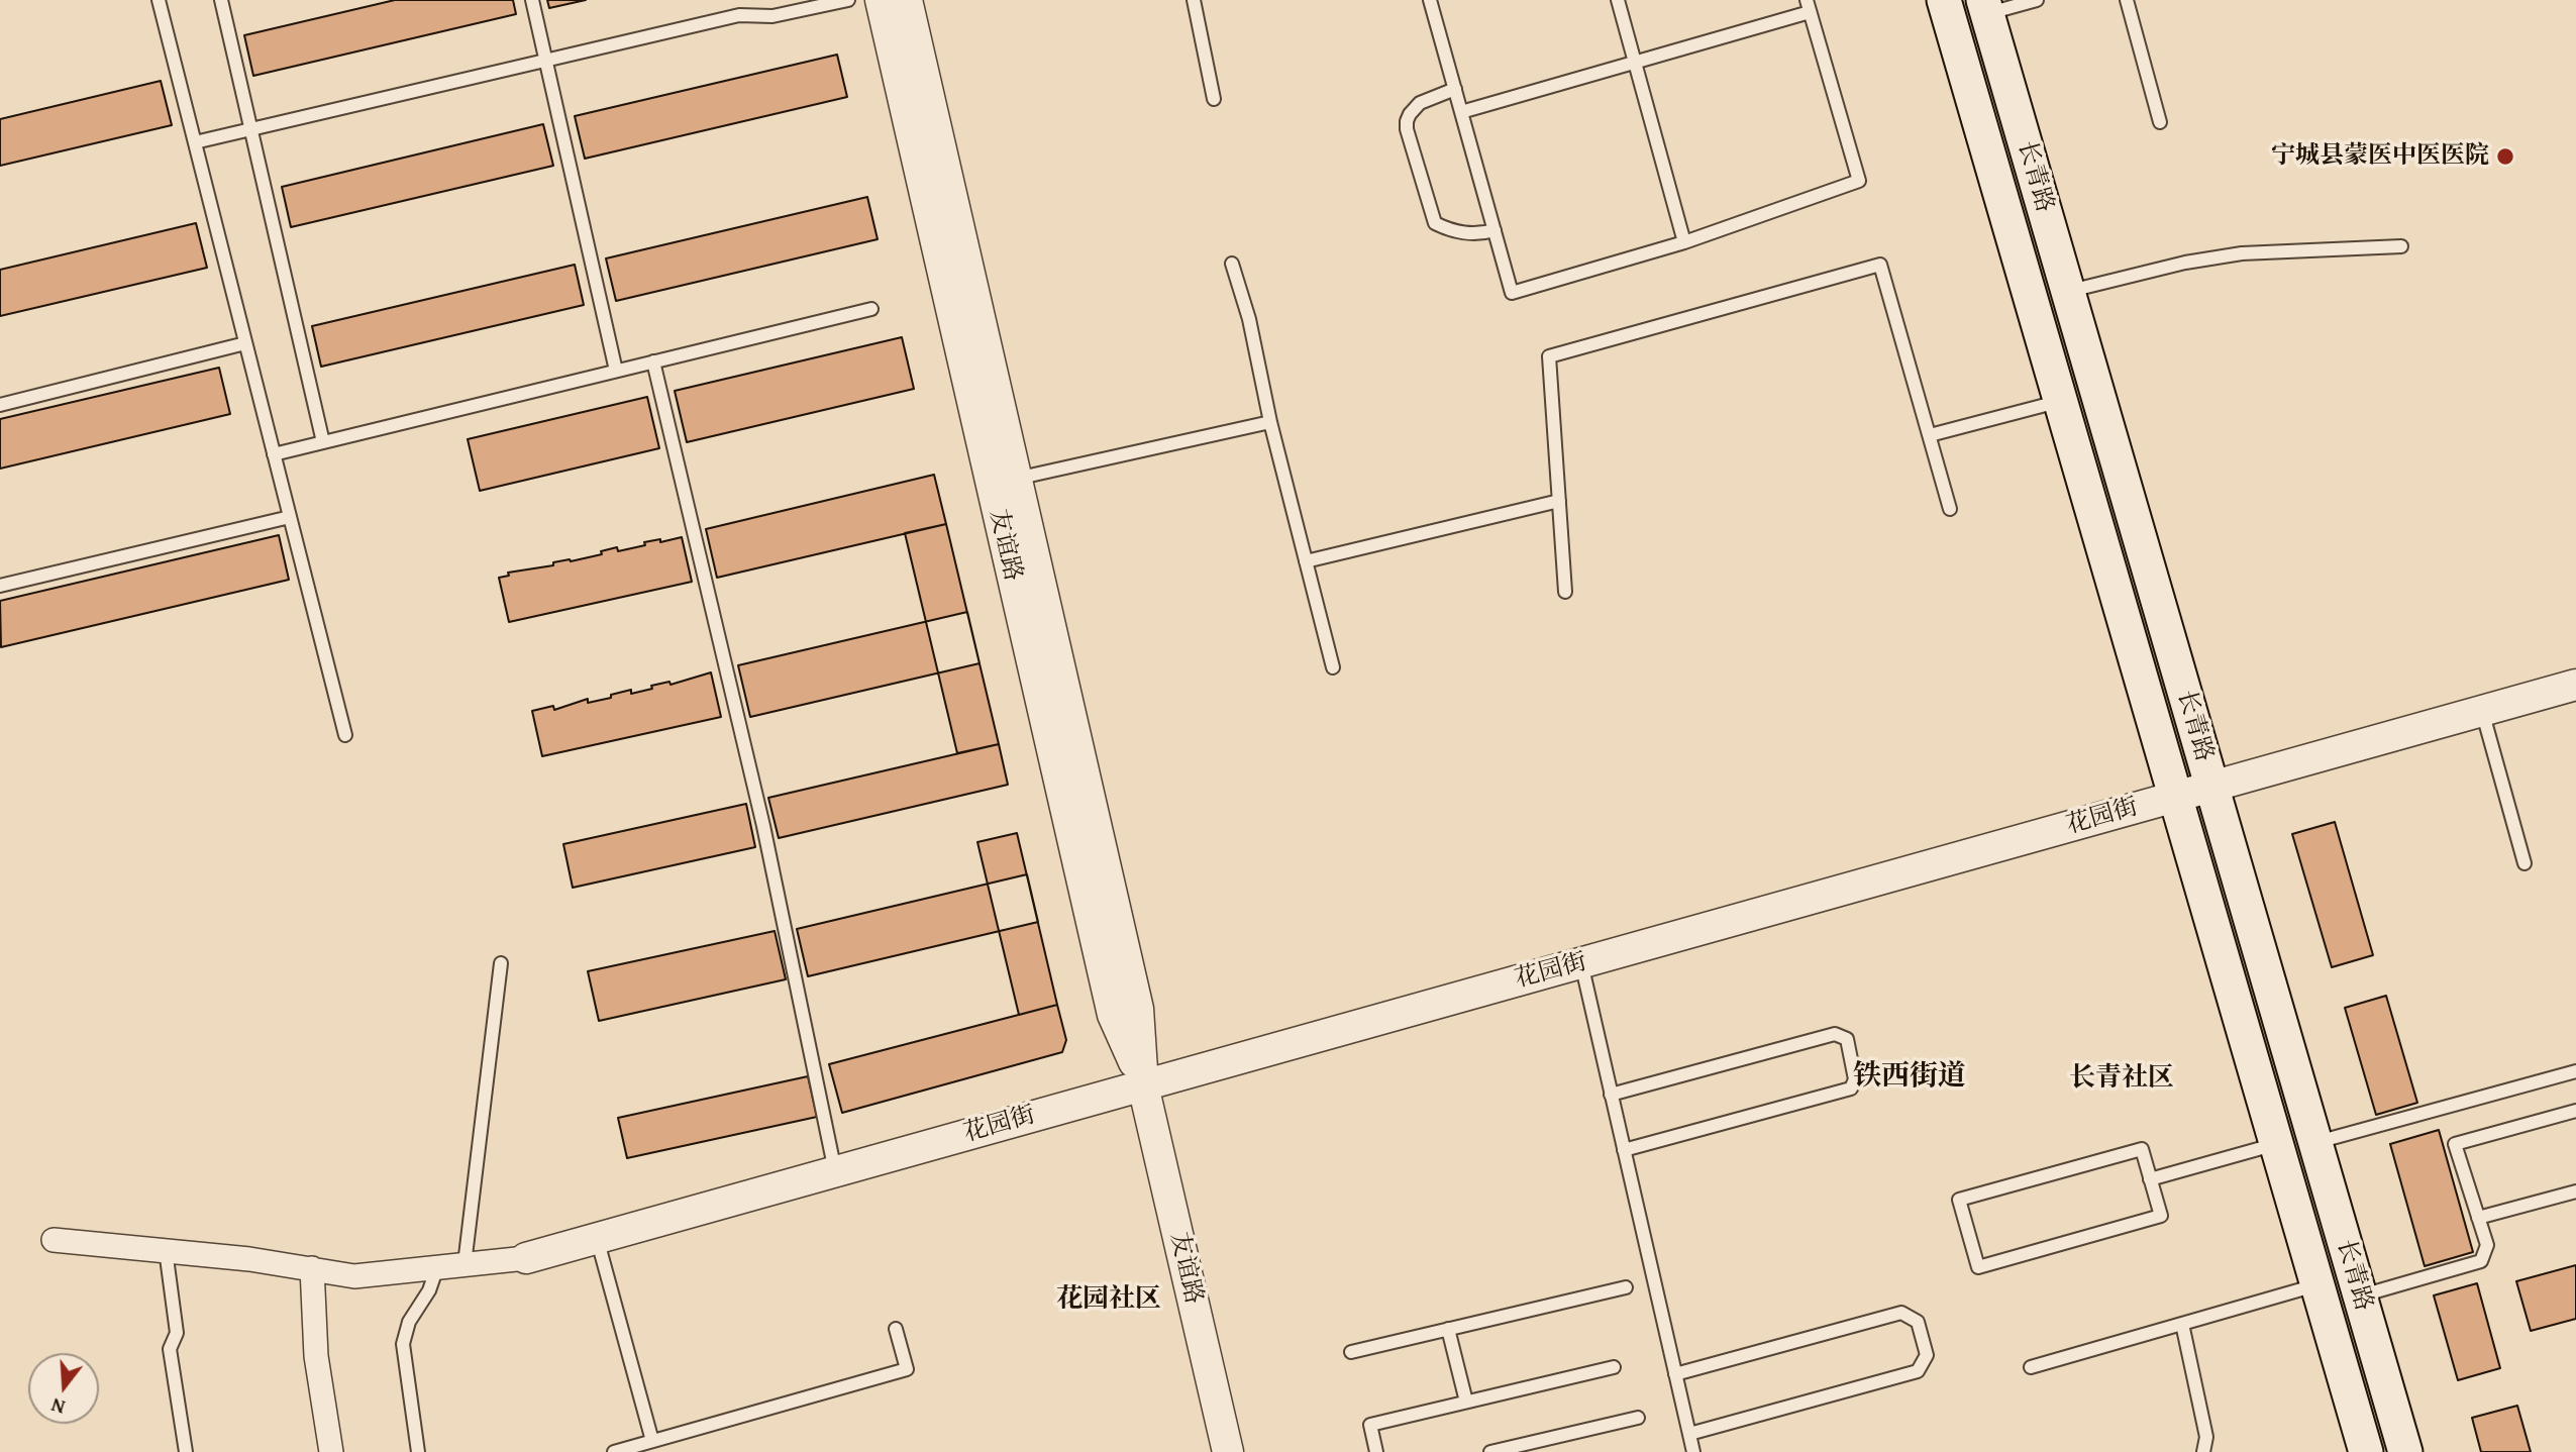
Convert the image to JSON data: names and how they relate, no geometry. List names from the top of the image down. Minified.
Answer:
{"streets":{"main road":["长青路"],"street":["友谊路","花园街"]},"crossings":[["长青路","花园街"],["友谊路","花园街"]],"districts":["铁西街道","长青社区","花园社区"],"places":["宁城县蒙医中医医院"],"north":"bottom"}
